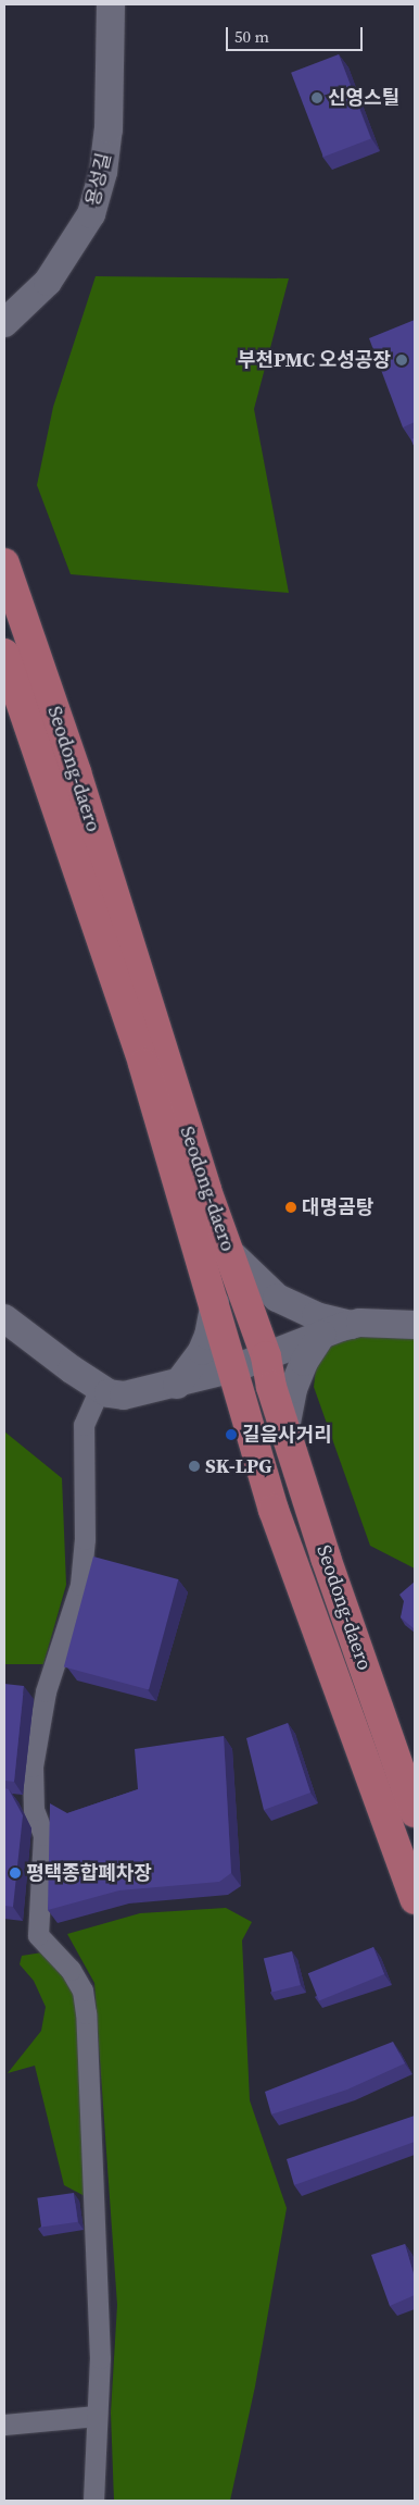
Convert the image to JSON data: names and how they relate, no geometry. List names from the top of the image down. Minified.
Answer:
{"streets":{"main road":["Seodong-daero"],"street":["용성길"]},"places":["신영스틸","부천PMC 오성공장","대명곰탕","길음사거리","SK-LPG","평택종합폐차장"],"scale_bar":"50 m"}
